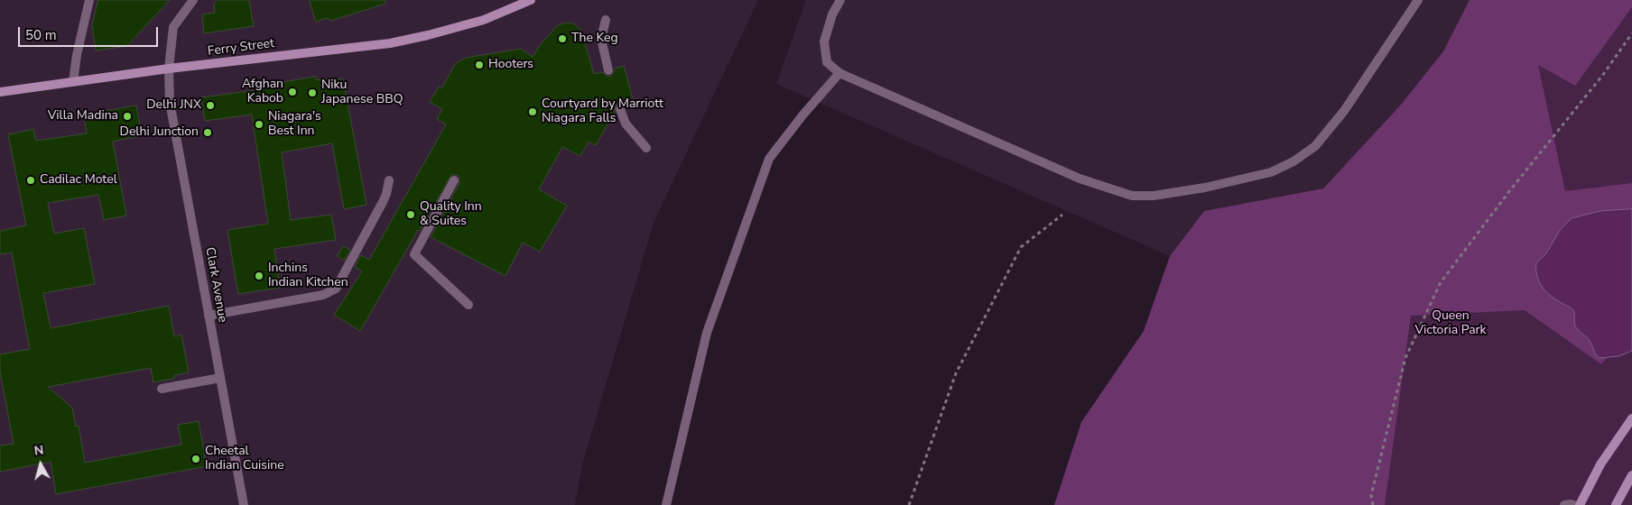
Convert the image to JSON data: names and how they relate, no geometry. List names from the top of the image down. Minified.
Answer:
{"streets":{"main road":["Ferry Street"],"street":["Clark Avenue"]},"crossings":[["Ferry Street","Clark Avenue"]],"parks":["Queen Victoria Park"],"places":["The Keg","Hooters","Afghan Kabob","Niku Japanese BBQ","Delhi JNX","Courtyard by Marriott Niagara Falls","Villa Madina","Niagara's Best Inn","Delhi Junction","Cadilac Motel","Quality Inn & Suites","Inchins Indian Kitchen","Cheetal Indian Cuisine"],"scale_bar":"50 m","north":"top"}
